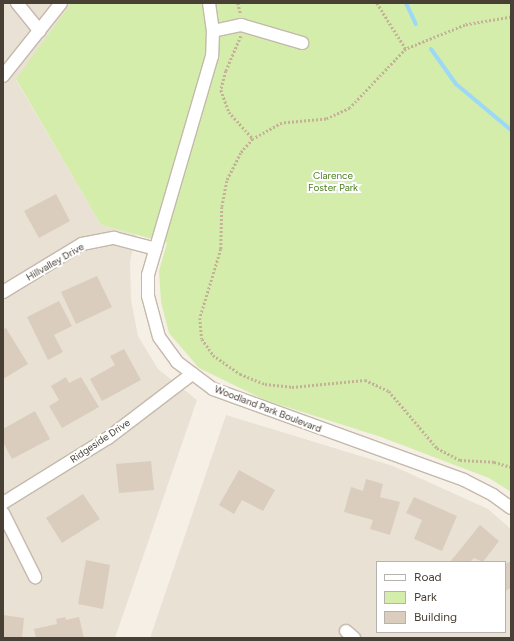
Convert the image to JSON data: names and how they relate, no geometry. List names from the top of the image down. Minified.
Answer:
{"streets":{"street":["Hillvalley Drive","Woodland Park Boulevard","Ridgeside Drive"]},"crossings":[["Hillvalley Drive","Woodland Park Boulevard"],["Woodland Park Boulevard","Ridgeside Drive"]],"parks":["Clarence Foster Park"],"legend":["Road","Park","Building"]}
